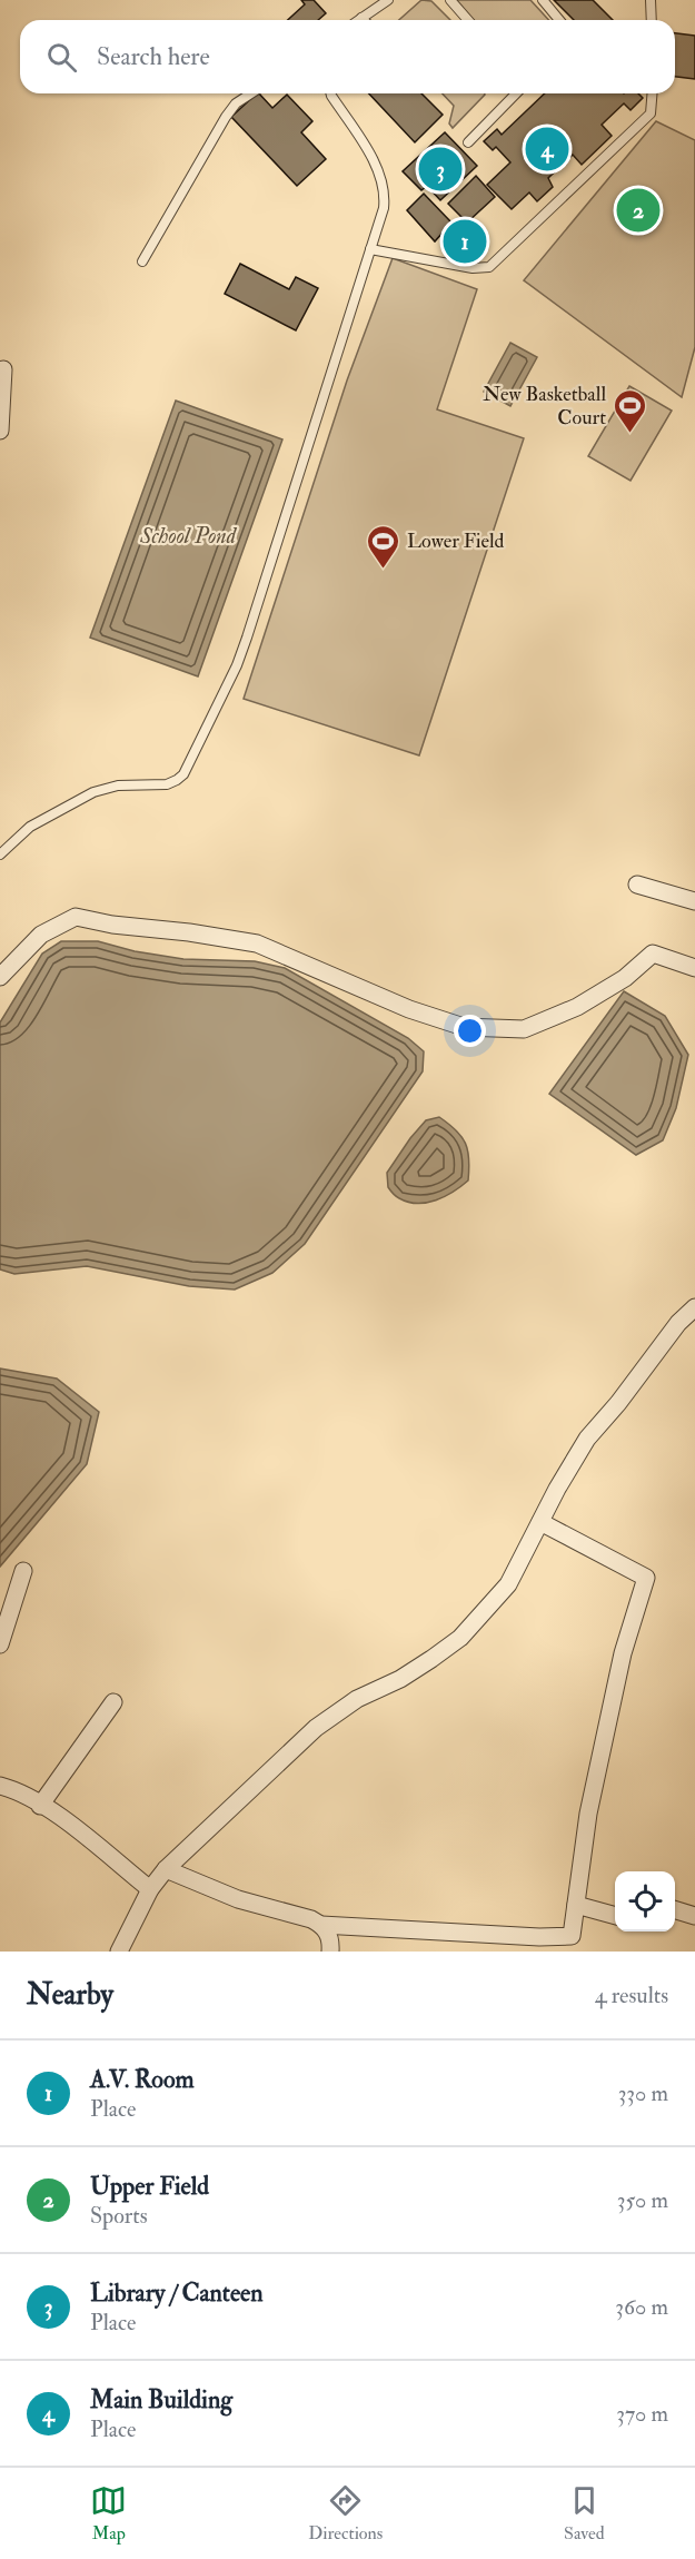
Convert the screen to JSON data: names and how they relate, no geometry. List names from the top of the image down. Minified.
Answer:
{"water":["School Pond"],"places":{"sports":["New Basketball Court","Lower Field"]},"page":{"search":"Search here","pins":["4","3","2","1"],"heading":["Nearby","4 results"],"list":[{"mark":"1","name":"A.V. Room","note":"Place","value":"330 m"},{"mark":"2","name":"Upper Field","note":"Sports","value":"350 m"},{"mark":"3","name":"Library / Canteen","note":"Place","value":"360 m"},{"mark":"4","name":"Main Building","note":"Place","value":"370 m"}],"nav":["Map","Directions","Saved"]}}
